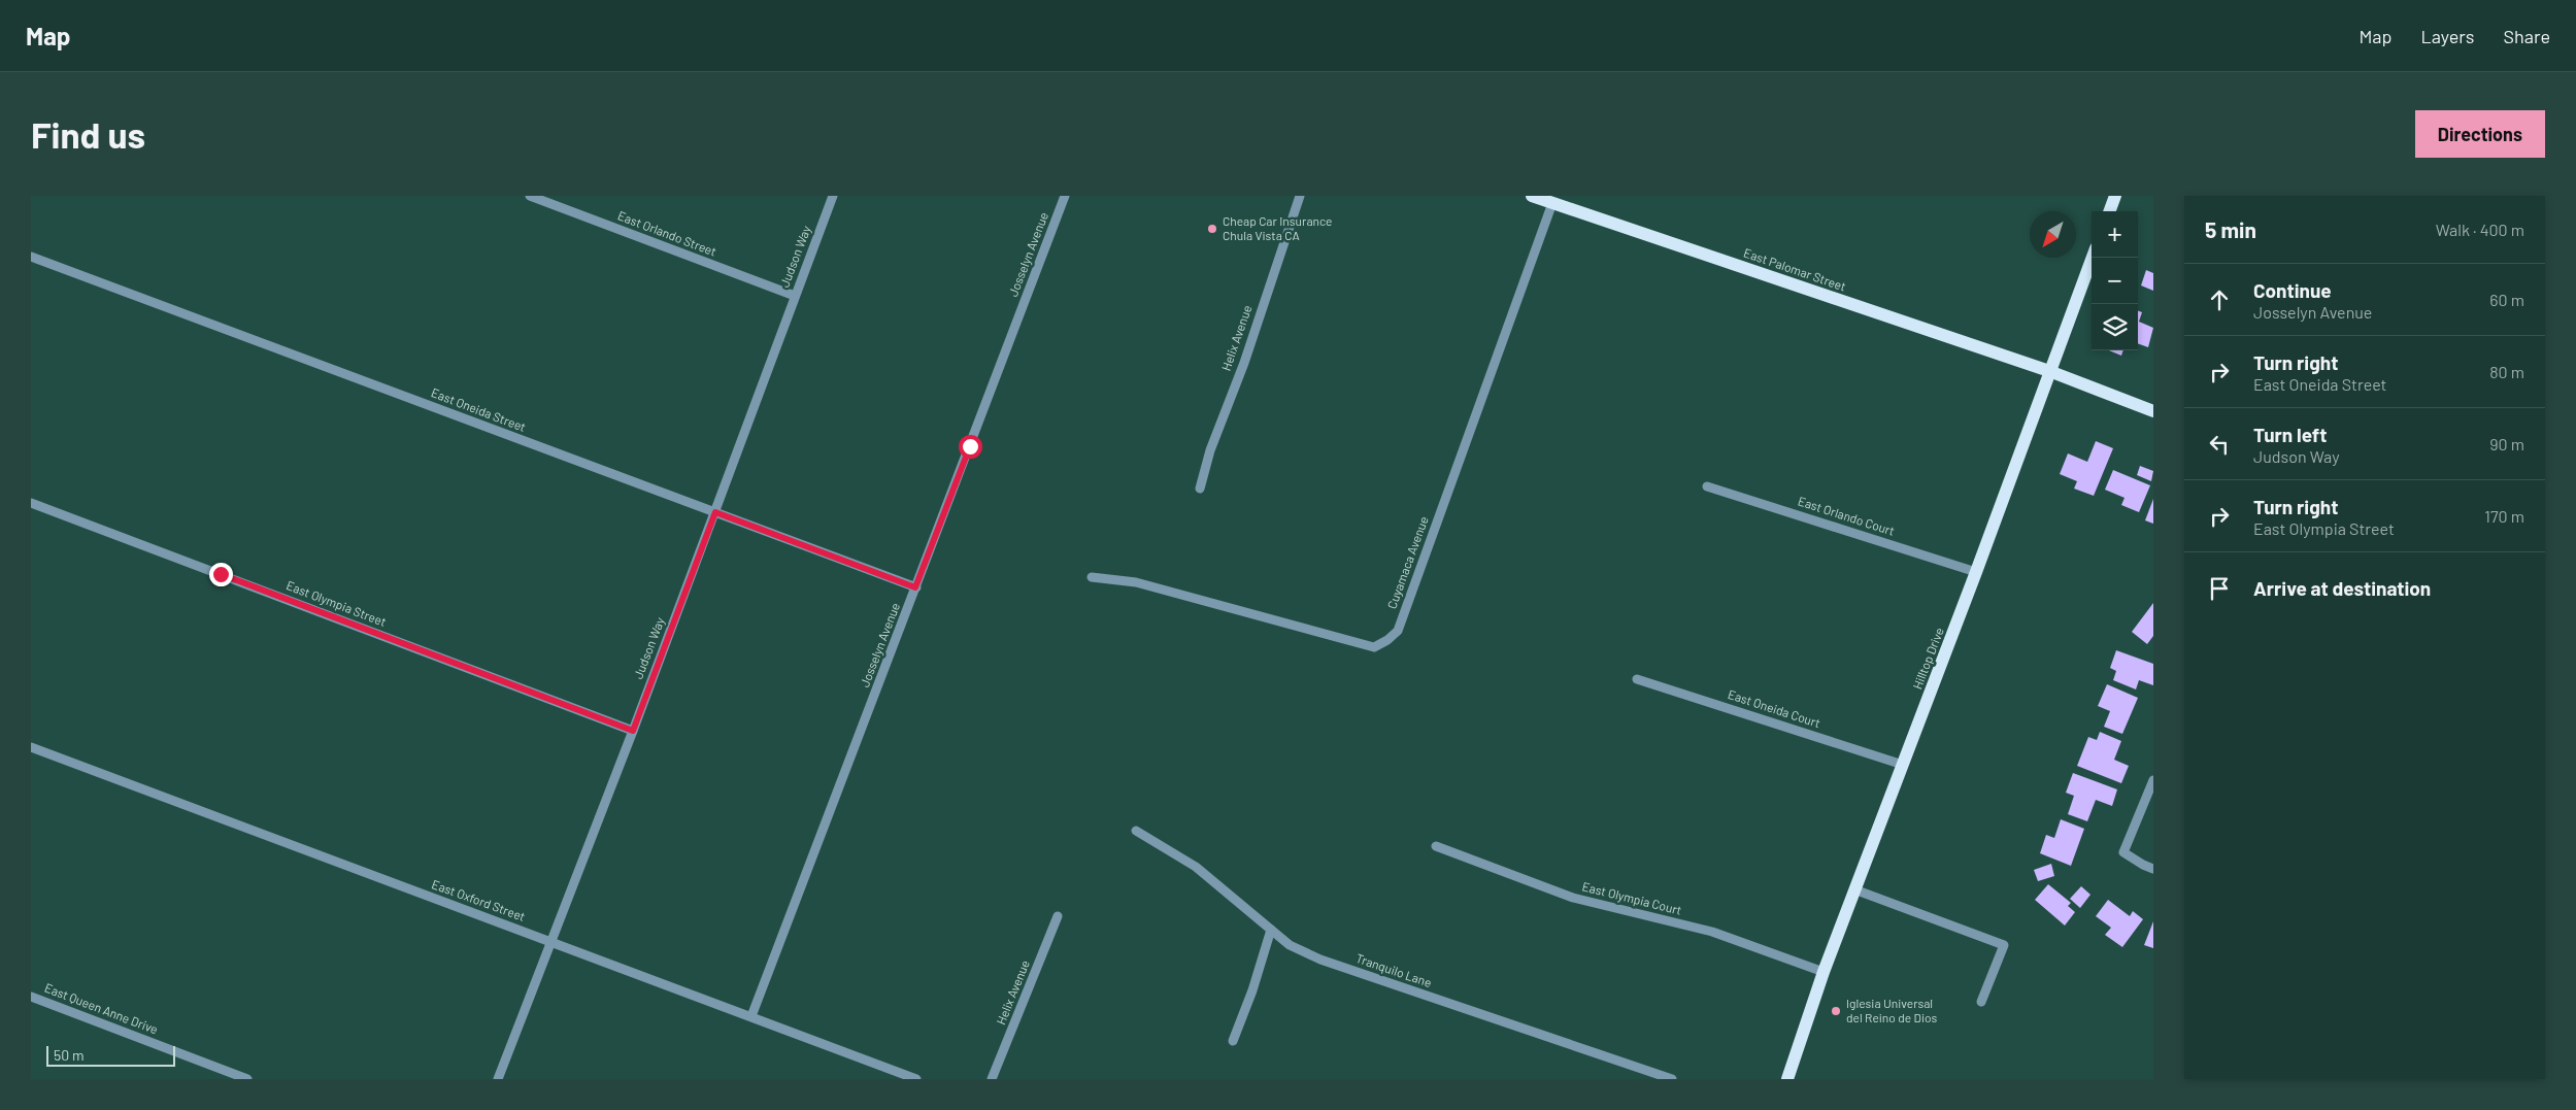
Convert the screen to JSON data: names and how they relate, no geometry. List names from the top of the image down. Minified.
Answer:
{"streets":{"main road":["East Palomar Street","Hilltop Drive"],"street":["East Orlando Street","Josselyn Avenue","Judson Way","Helix Avenue","East Oneida Street","East Orlando Court","Cuyamaca Avenue","East Olympia Street","East Oneida Court","East Olympia Court","East Oxford Street","Tranquilo Lane","East Queen Anne Drive"]},"crossings":[["East Orlando Street","Judson Way"],["Josselyn Avenue","East Oneida Street"],["Josselyn Avenue","East Oxford Street"],["Judson Way","East Oneida Street"],["Judson Way","East Olympia Street"],["Judson Way","East Oxford Street"],["East Palomar Street","Cuyamaca Avenue"],["East Palomar Street","Hilltop Drive"],["East Orlando Court","Hilltop Drive"],["Hilltop Drive","East Oneida Court"],["Hilltop Drive","East Olympia Court"]],"places":["Cheap Car Insurance Chula Vista CA","Iglesia Universal del Reino de Dios"],"scale_bar":"50 m","north":"bottom left","page":{"header":"Map","nav":["Map","Layers","Share"],"buttons":"Directions","title":"Find us","heading":["5 min","Walk · 400 m"],"map_buttons":["+","−"],"list":[["Continue","Josselyn Avenue","60 m"],["Turn right","East Oneida Street","80 m"],["Turn left","Judson Way","90 m"],["Turn right","East Olympia Street","170 m"],"Arrive at destination"],"scale":"50 m"}}
